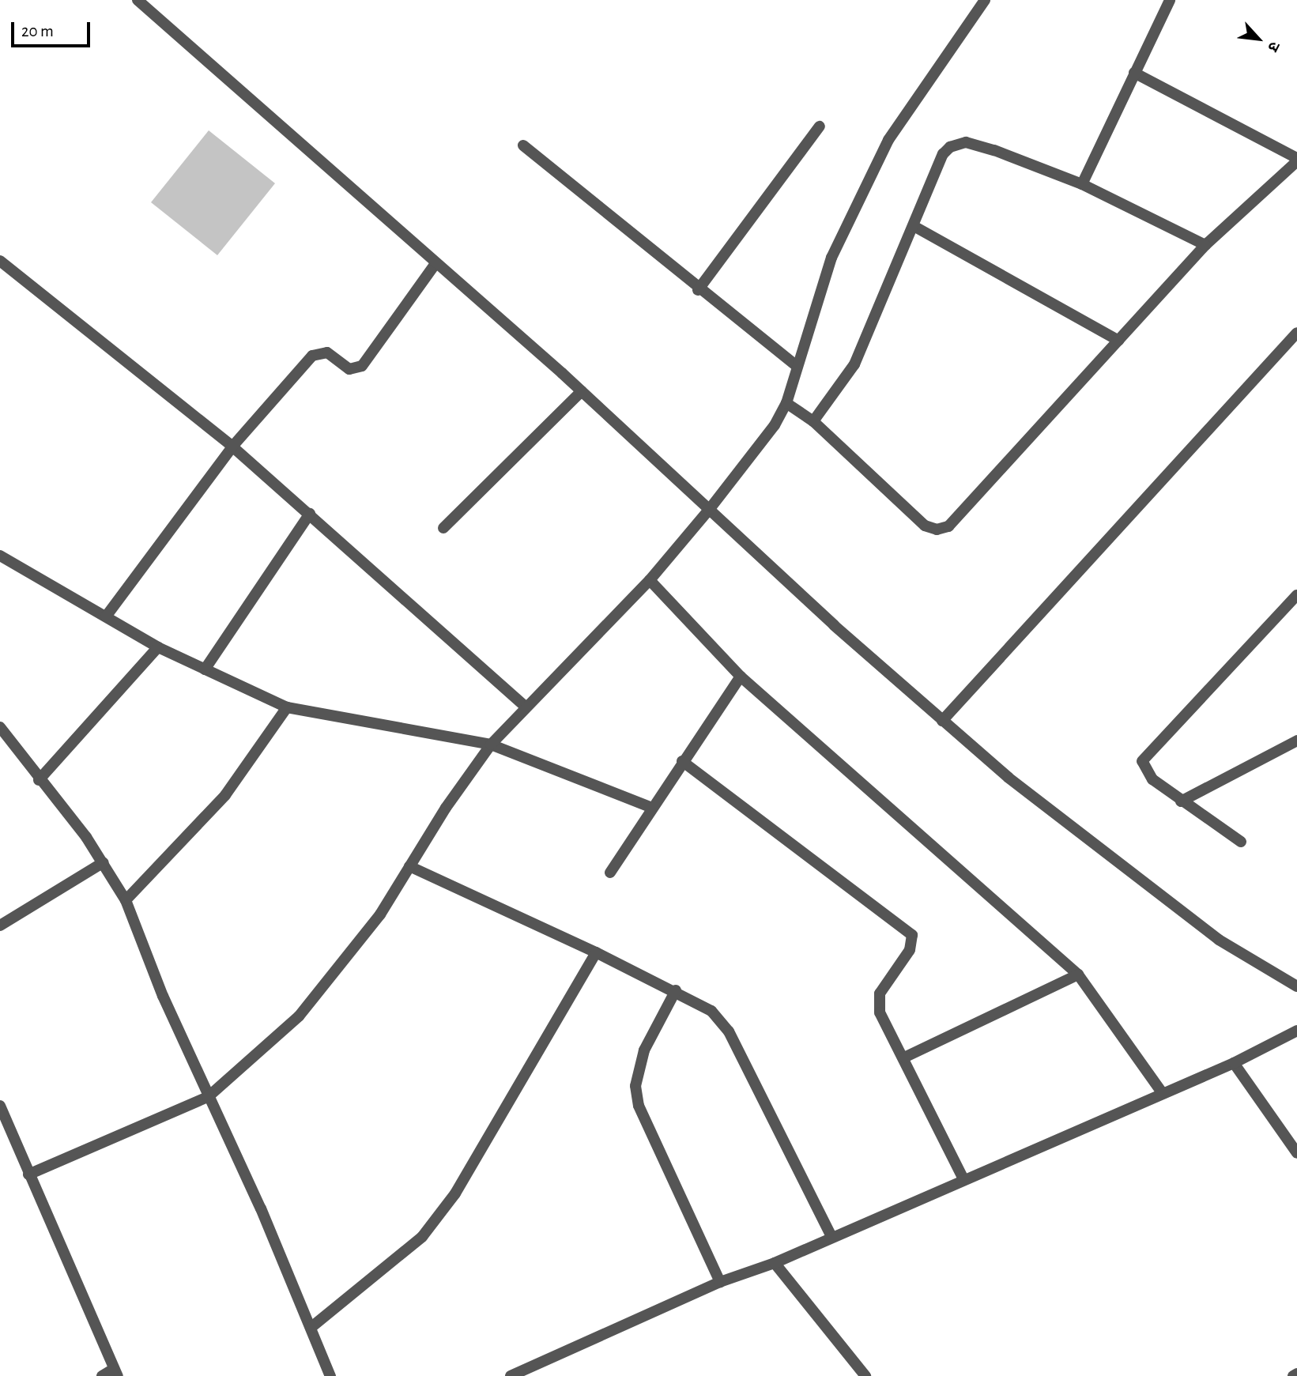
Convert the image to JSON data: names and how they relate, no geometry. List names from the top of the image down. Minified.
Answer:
{"scale_bar":"20 m","north":"bottom right"}
